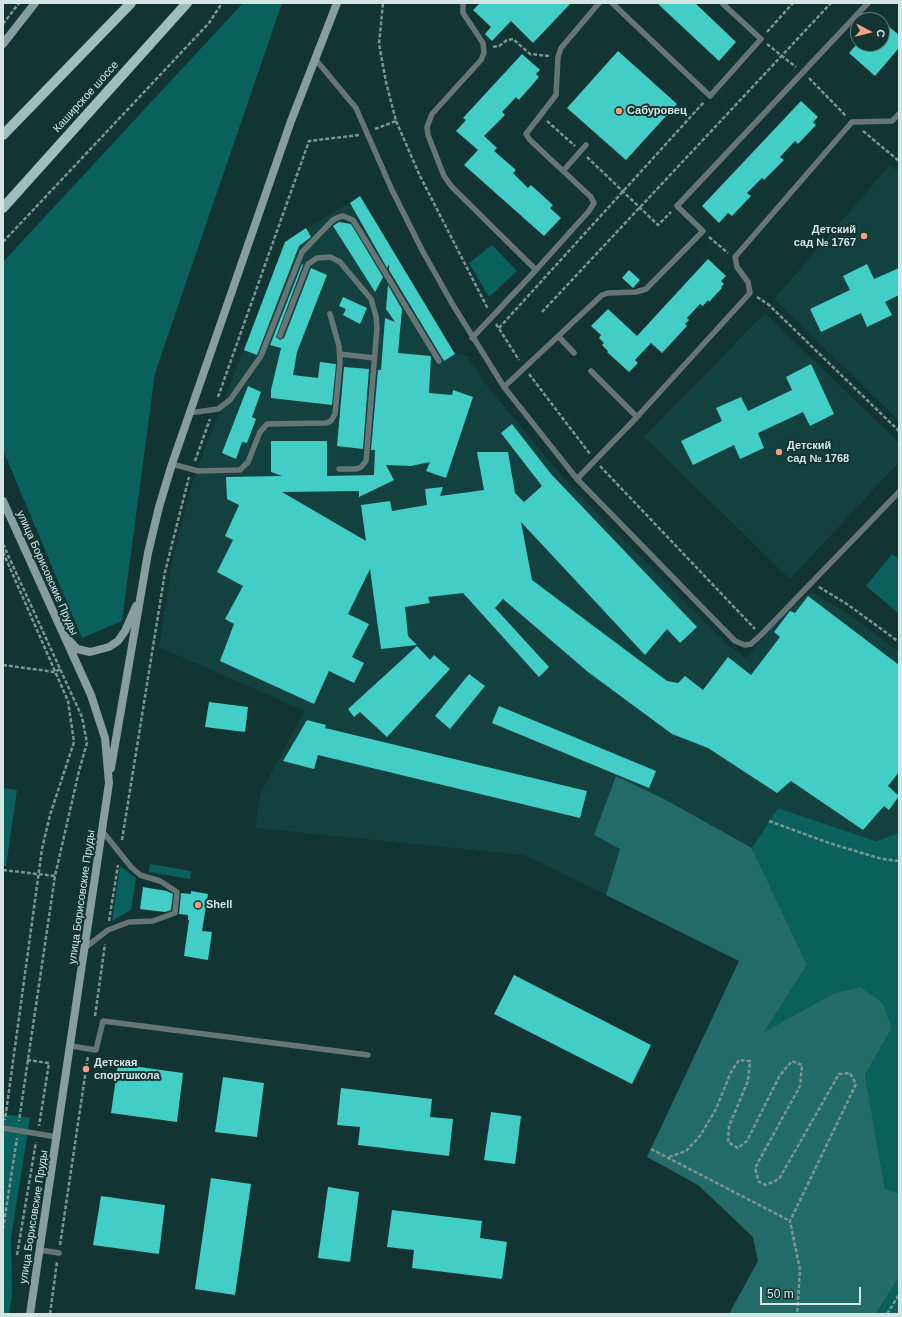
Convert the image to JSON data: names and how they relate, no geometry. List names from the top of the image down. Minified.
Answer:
{"streets":{"main road":["Каширское шоссе","улица Борисовские Пруды"]},"places":["Сабуровец","Детский сад № 1767","Детский сад № 1768","Shell","Детская спортшкола"],"scale_bar":"50 m","north":"right"}
